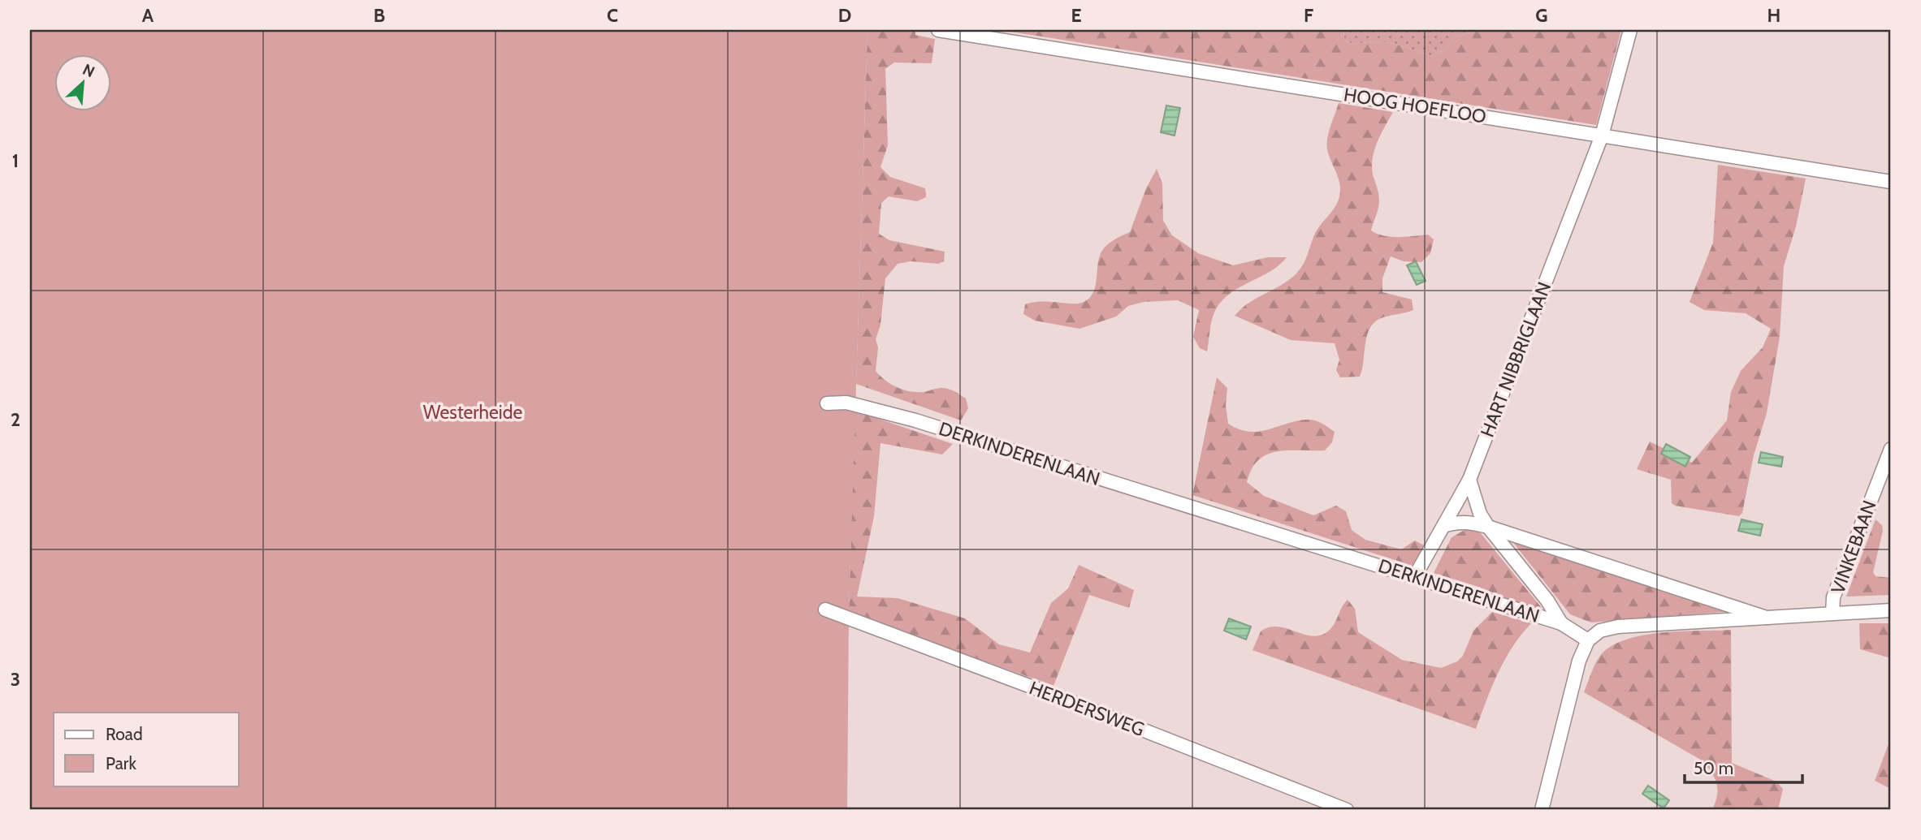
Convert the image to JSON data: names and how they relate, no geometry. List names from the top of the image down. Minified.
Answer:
{"streets":{"street":["HOOG HOEFLOO","HART NIBBRIGLAAN","DERKINDERENLAAN","VINKEBAAN","HERDERSWEG"]},"crossings":[["HOOG HOEFLOO","HART NIBBRIGLAAN"],["HART NIBBRIGLAAN","DERKINDERENLAAN"]],"parks":["Westerheide"],"legend":["Road","Park"],"scale_bar":"50 m","north":"top right","grid":{"columns":["A","B","C","D","E","F","G","H"],"rows":["1","2","3"]}}
